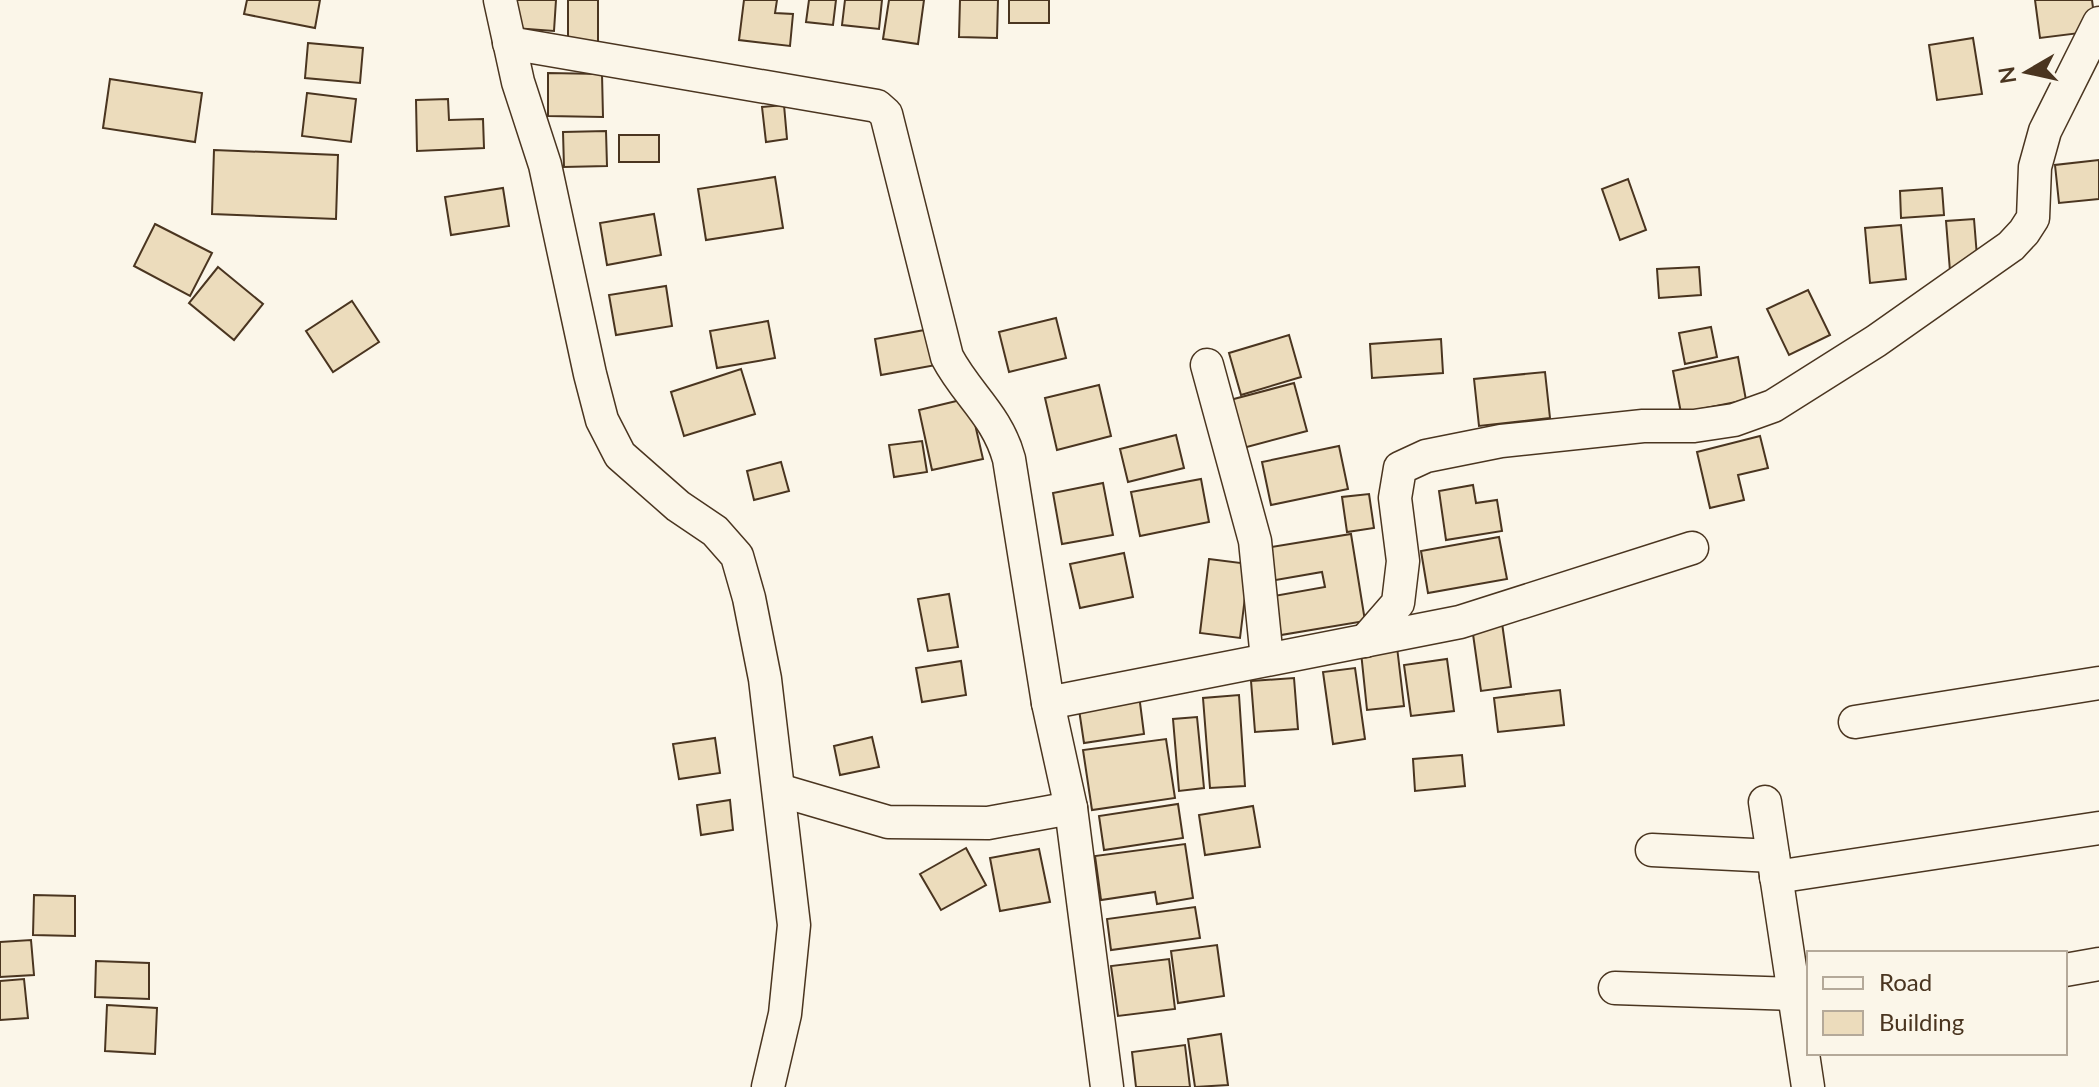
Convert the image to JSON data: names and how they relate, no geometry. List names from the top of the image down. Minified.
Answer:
{"legend":["Road","Building"],"north":"left"}
